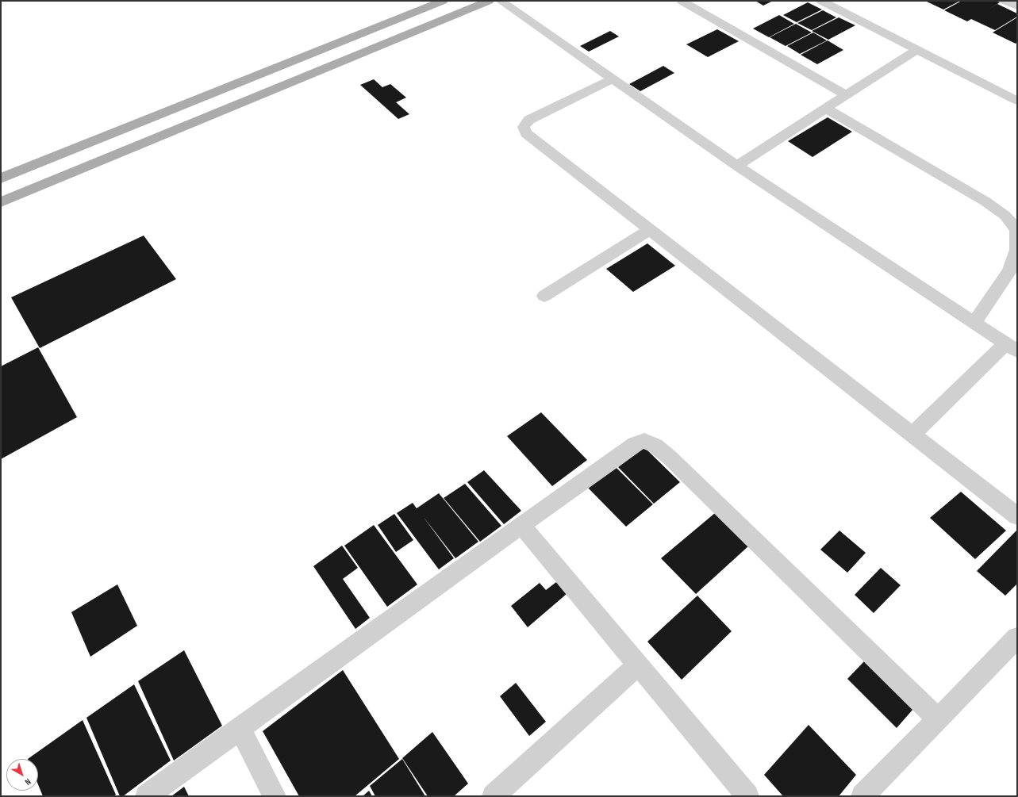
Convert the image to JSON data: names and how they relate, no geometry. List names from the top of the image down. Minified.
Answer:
{"north":"bottom right"}
